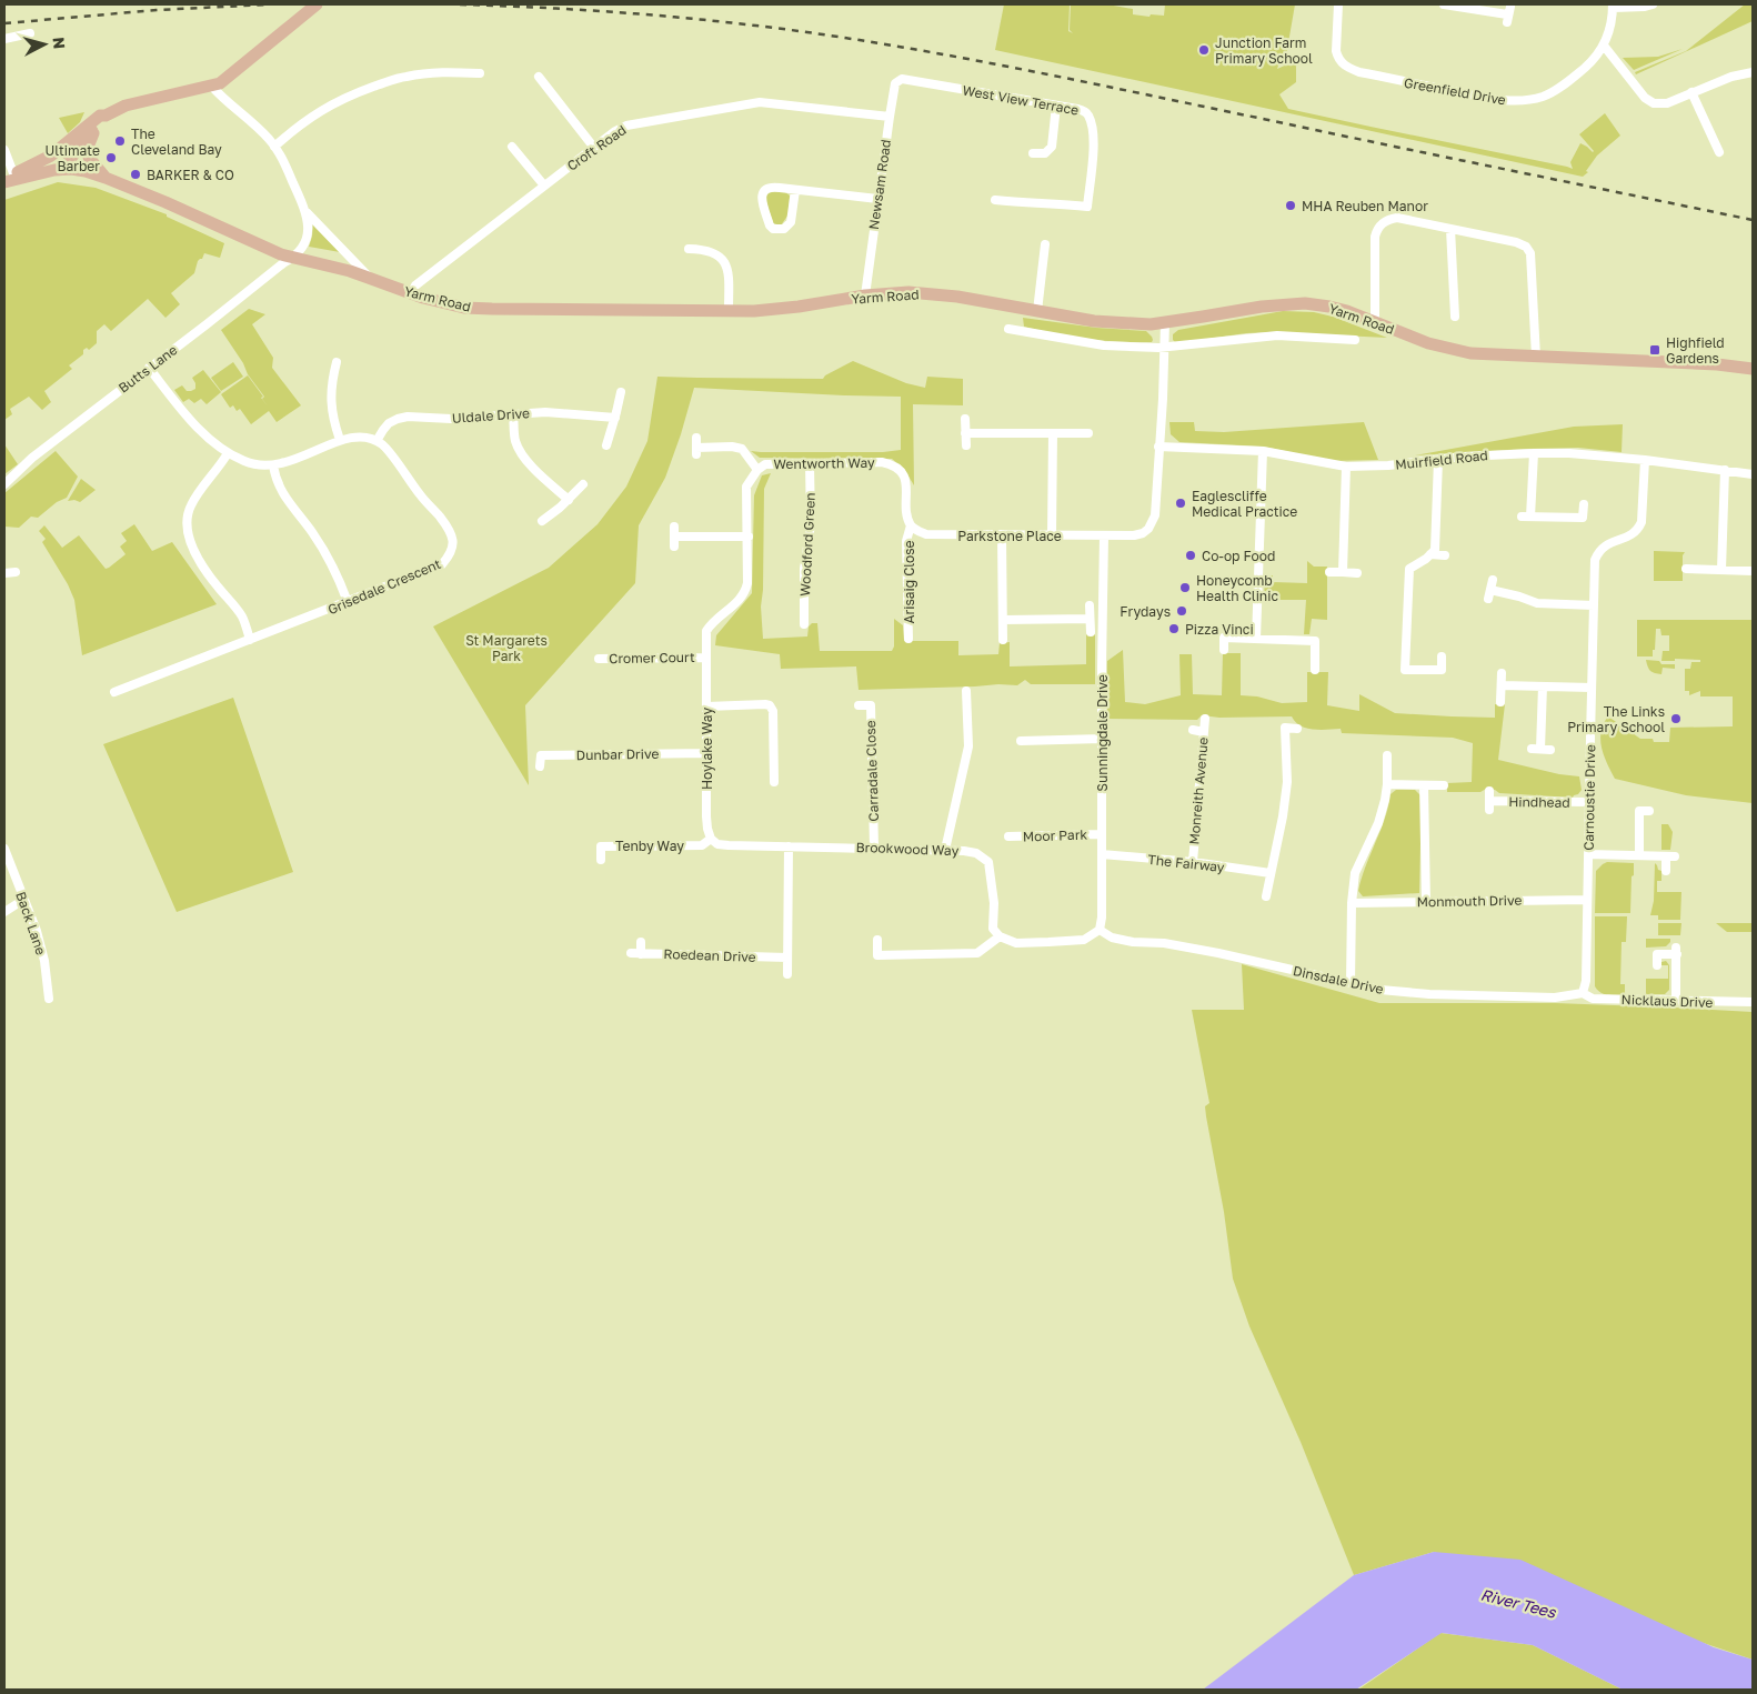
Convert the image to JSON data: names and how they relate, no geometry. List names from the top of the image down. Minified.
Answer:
{"streets":{"main road":["Yarm Road"],"street":["Greenfield Drive","West View Terrace","Croft Road","Newsam Road","Butts Lane","Uldale Drive","Muirfield Road","Wentworth Way","Parkstone Place","Woodford Green","Arisaig Close","Grisedale Crescent","Cromer Court","Sunningdale Drive","Hoylake Way","Dunbar Drive","Carradale Close","Monreith Avenue","Carnoustie Drive","Hindhead","Moor Park","Tenby Way","Brookwood Way","The Fairway","Monmouth Drive","Back Lane","Roedean Drive","Dinsdale Drive","Nicklaus Drive"]},"crossings":[["West View Terrace","Newsam Road"],["Croft Road","Newsam Road"],["Croft Road","Yarm Road"],["Newsam Road","Yarm Road"],["Yarm Road","Butts Lane"],["Uldale Drive","Grisedale Crescent"],["Muirfield Road","Carnoustie Drive"],["Wentworth Way","Parkstone Place"],["Wentworth Way","Woodford Green"],["Wentworth Way","Arisaig Close"],["Wentworth Way","Cromer Court"],["Wentworth Way","Hoylake Way"],["Parkstone Place","Arisaig Close"],["Parkstone Place","Sunningdale Drive"],["Cromer Court","Hoylake Way"],["Sunningdale Drive","Moor Park"],["Sunningdale Drive","The Fairway"],["Sunningdale Drive","Dinsdale Drive"],["Hoylake Way","Dunbar Drive"],["Hoylake Way","Tenby Way"],["Hoylake Way","Brookwood Way"],["Carradale Close","Brookwood Way"],["Monreith Avenue","The Fairway"],["Carnoustie Drive","Hindhead"],["Carnoustie Drive","Monmouth Drive"],["Carnoustie Drive","Dinsdale Drive"],["Carnoustie Drive","Nicklaus Drive"],["Tenby Way","Brookwood Way"],["Dinsdale Drive","Nicklaus Drive"]],"water":["River Tees"],"parks":["St Margarets Park"],"places":{"other":["Junction Farm Primary School","The Cleveland Bay","Ultimate Barber","BARKER & CO","MHA Reuben Manor","Eaglescliffe Medical Practice","Co-op Food","Honeycomb Health Clinic","Frydays","Pizza Vinci","The Links Primary School"],"transit":["Highfield Gardens"]},"north":"right"}
